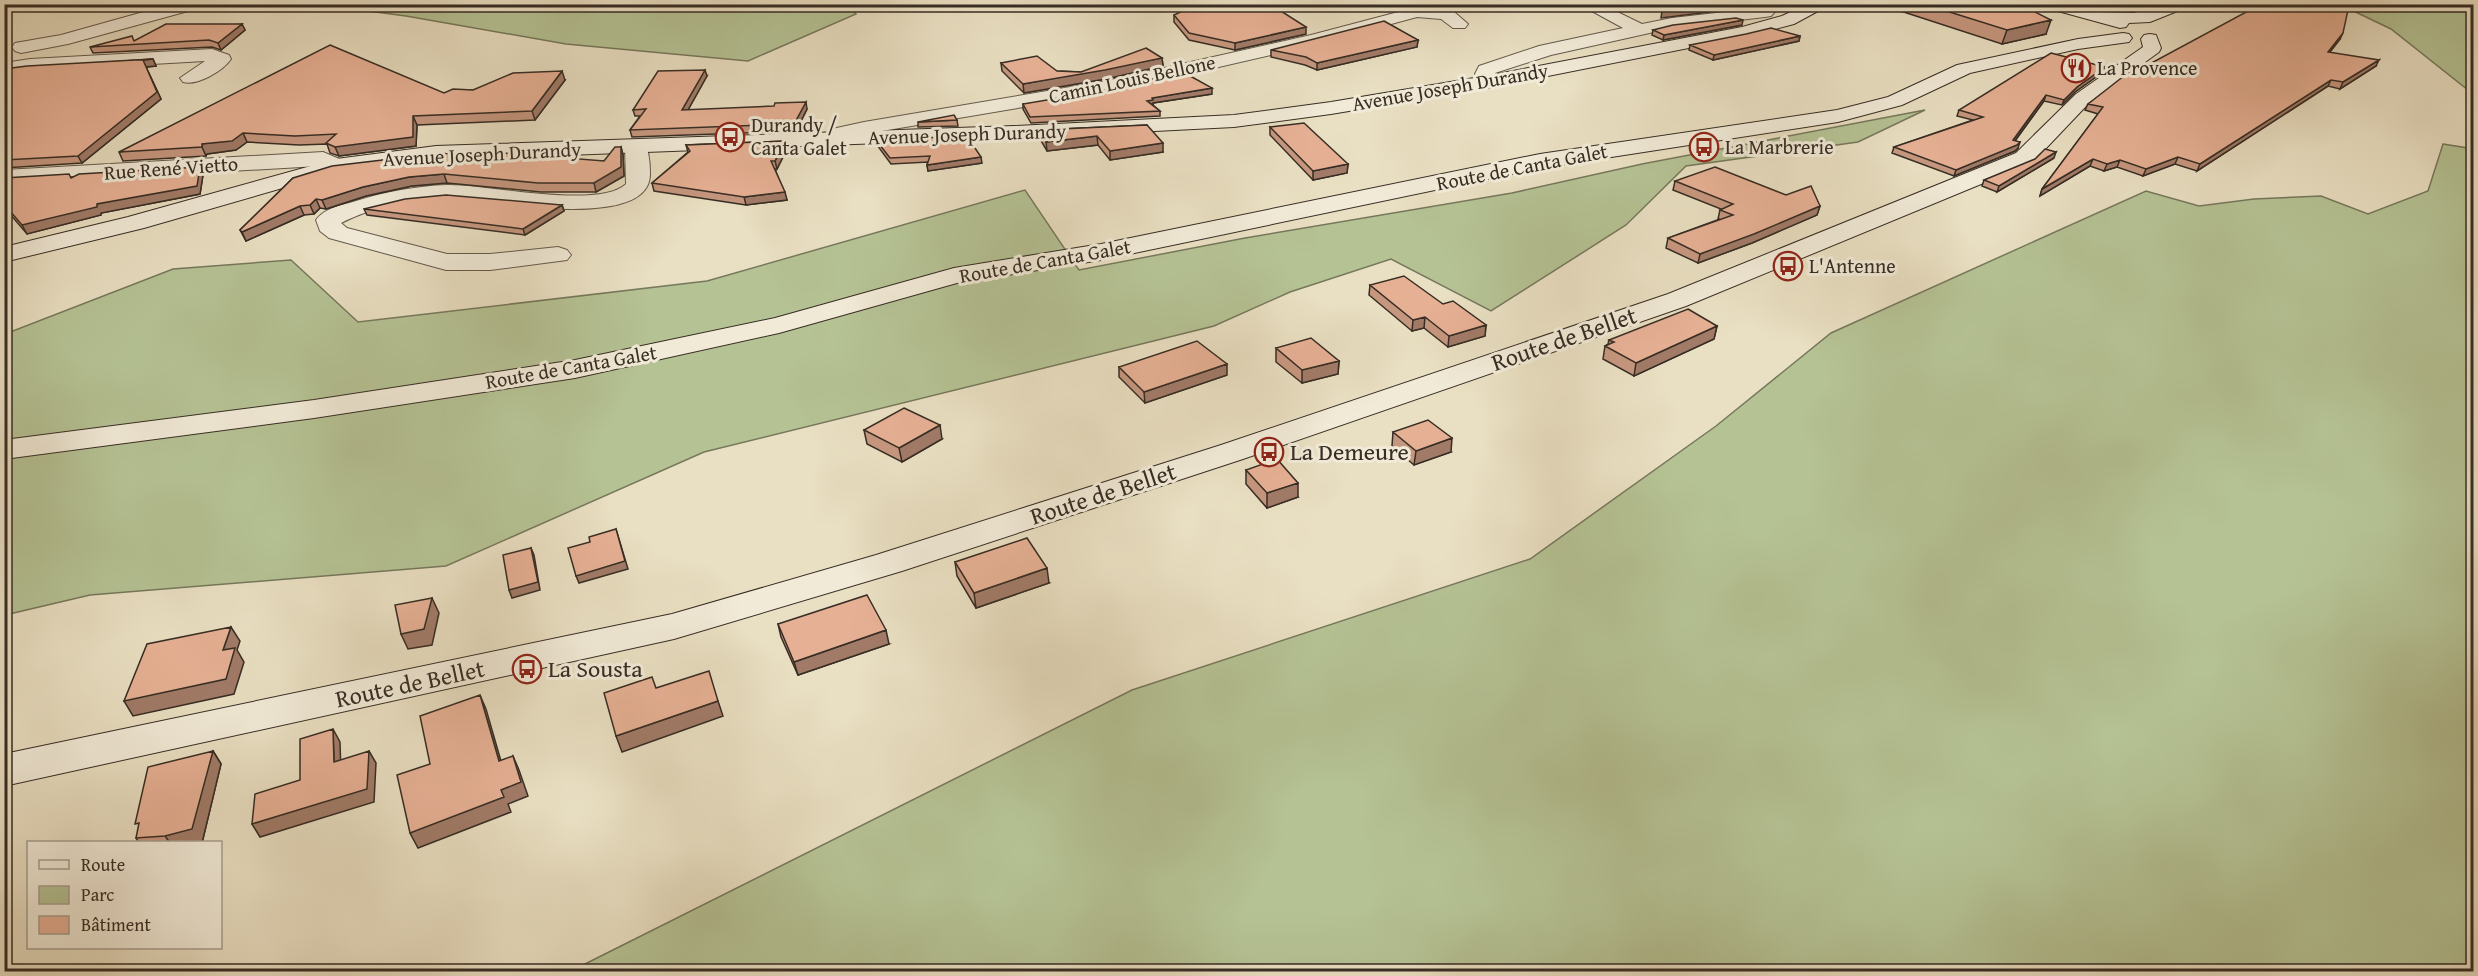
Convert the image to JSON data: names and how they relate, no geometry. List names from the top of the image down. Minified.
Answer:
{"streets":{"street":["Camin Louis Bellone","Avenue Joseph Durandy","Route de Canta Galet","Rue René Vietto","Route de Bellet"]},"crossings":[["Camin Louis Bellone","Avenue Joseph Durandy"],["Avenue Joseph Durandy","Rue René Vietto"],["Route de Canta Galet","Route de Bellet"]],"places":{"restaurant":["La Provence"],"bus stop":["Durandy / Canta Galet","La Marbrerie","L'Antenne","La Demeure","La Sousta"]},"legend":["Route","Parc","Bâtiment"]}
